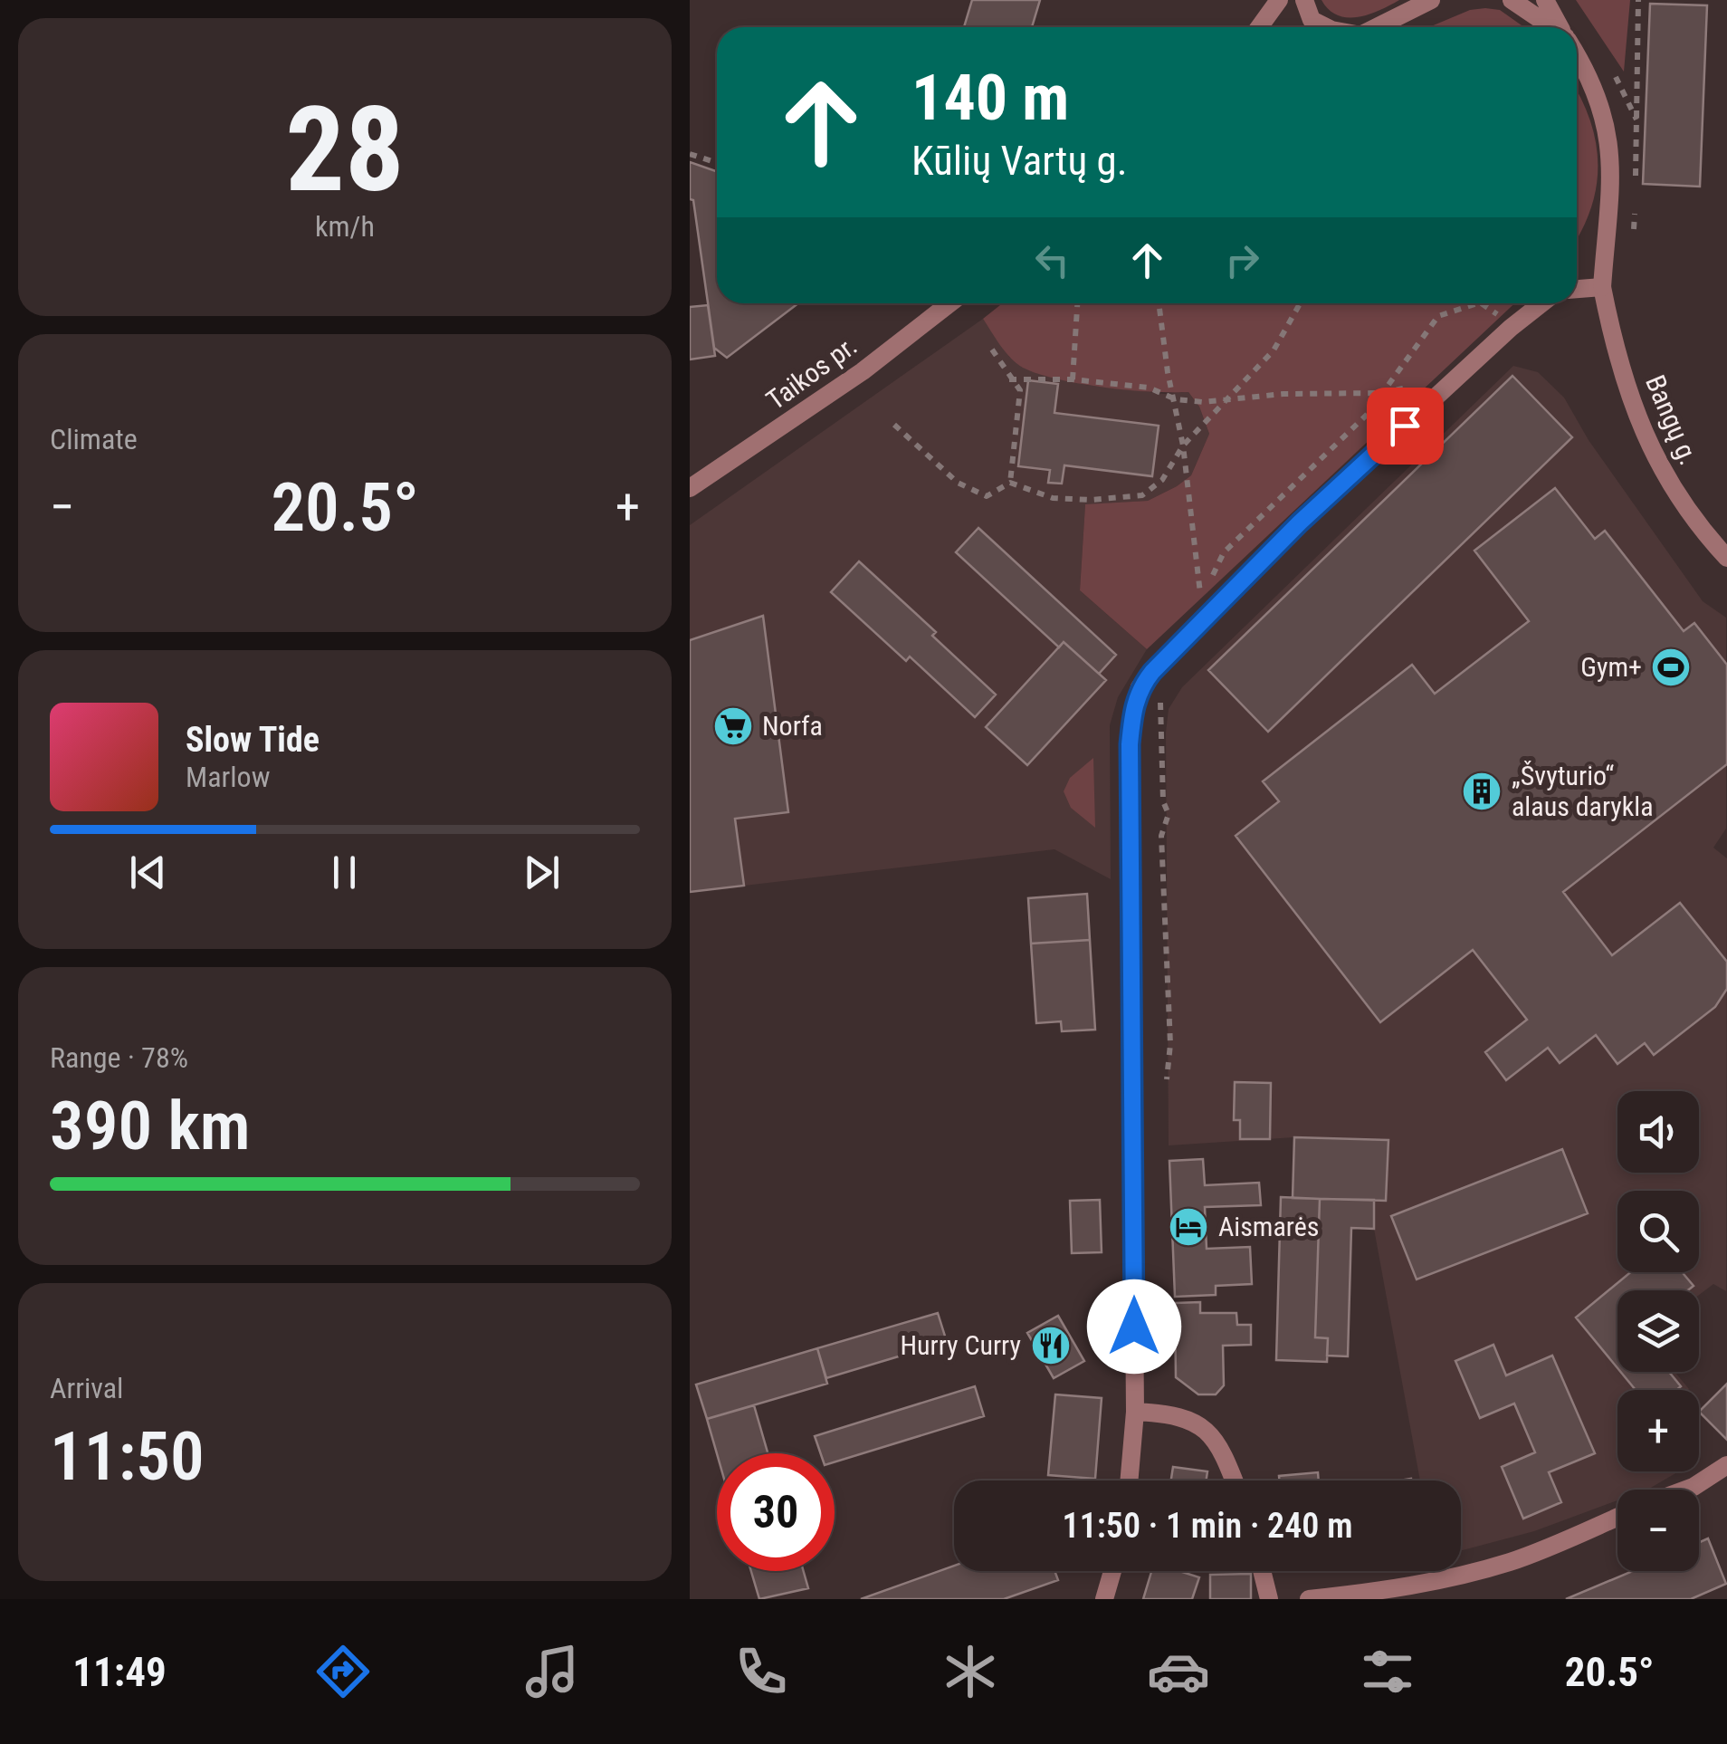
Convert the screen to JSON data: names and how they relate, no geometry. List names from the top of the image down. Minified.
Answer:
{"streets":{"street":["Taikos pr.","Bangų g."]},"places":{"sports":["Gym+"],"supermarket":["Norfa"],"building":["„Švyturio“ alaus darykla"],"hotel":["Aismarės"],"restaurant":["Hurry Curry"]},"page":{"tile":[["28","km/h"],"Climate",["Range · 78%","390 km"],["Arrival","11:50"]],"turn":["140 m","Kūlių Vartų g."],"heat":["−","20.5°","+"],"song":["Slow Tide","Marlow"],"map_buttons":["+","−"],"limit":"30","trip":"11:50 · 1 min · 240 m","tabs":["11:49","20.5°"]}}
